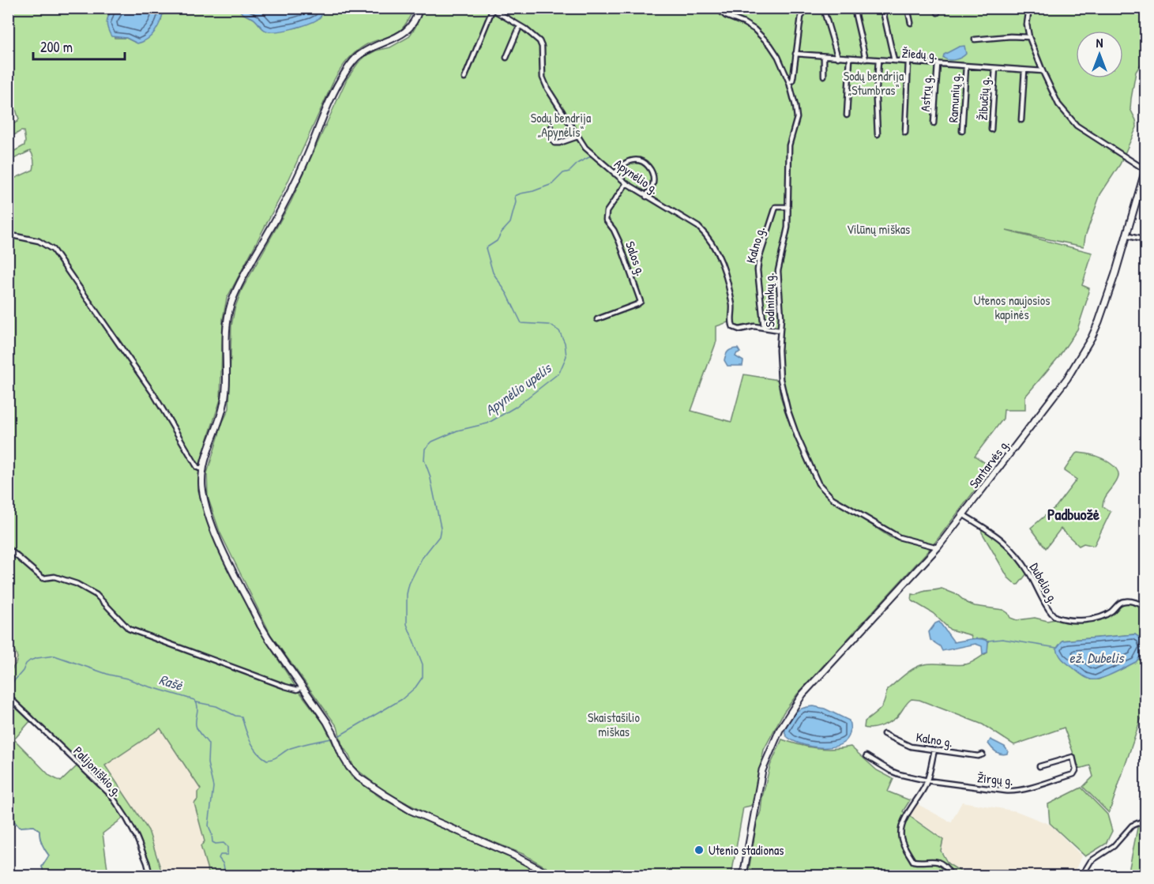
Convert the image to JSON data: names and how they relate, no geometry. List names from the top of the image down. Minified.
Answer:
{"streets":{"main road":["Santarvės g."],"street":["Žiedų g.","Astrų g.","Ramunių g.","Žibučių g.","Apynėlio g.","Kalno g.","Salos g.","Sodininkų g.","Dubelio g.","Palijoniškio g.","Žirgų g."]},"crossings":[["Žiedų g.","Astrų g."],["Žiedų g.","Ramunių g."],["Žiedų g.","Žibučių g."],["Apynėlio g.","Kalno g."],["Apynėlio g.","Salos g."],["Apynėlio g.","Sodininkų g."],["Kalno g.","Sodininkų g."],["Sodininkų g.","Santarvės g."],["Santarvės g.","Dubelio g."]],"districts":["Padbuožė"],"water":["Apynėlio upelis","ež. Dubelis","Rašė"],"parks":["Sodų bendrija „Stumbras“","Sodų bendrija „Apynėlis“","Vilūnų miškas","Utenos naujosios kapinės","Skaistašilio miškas"],"places":["Utenio stadionas"],"scale_bar":"200 m","north":"top"}
